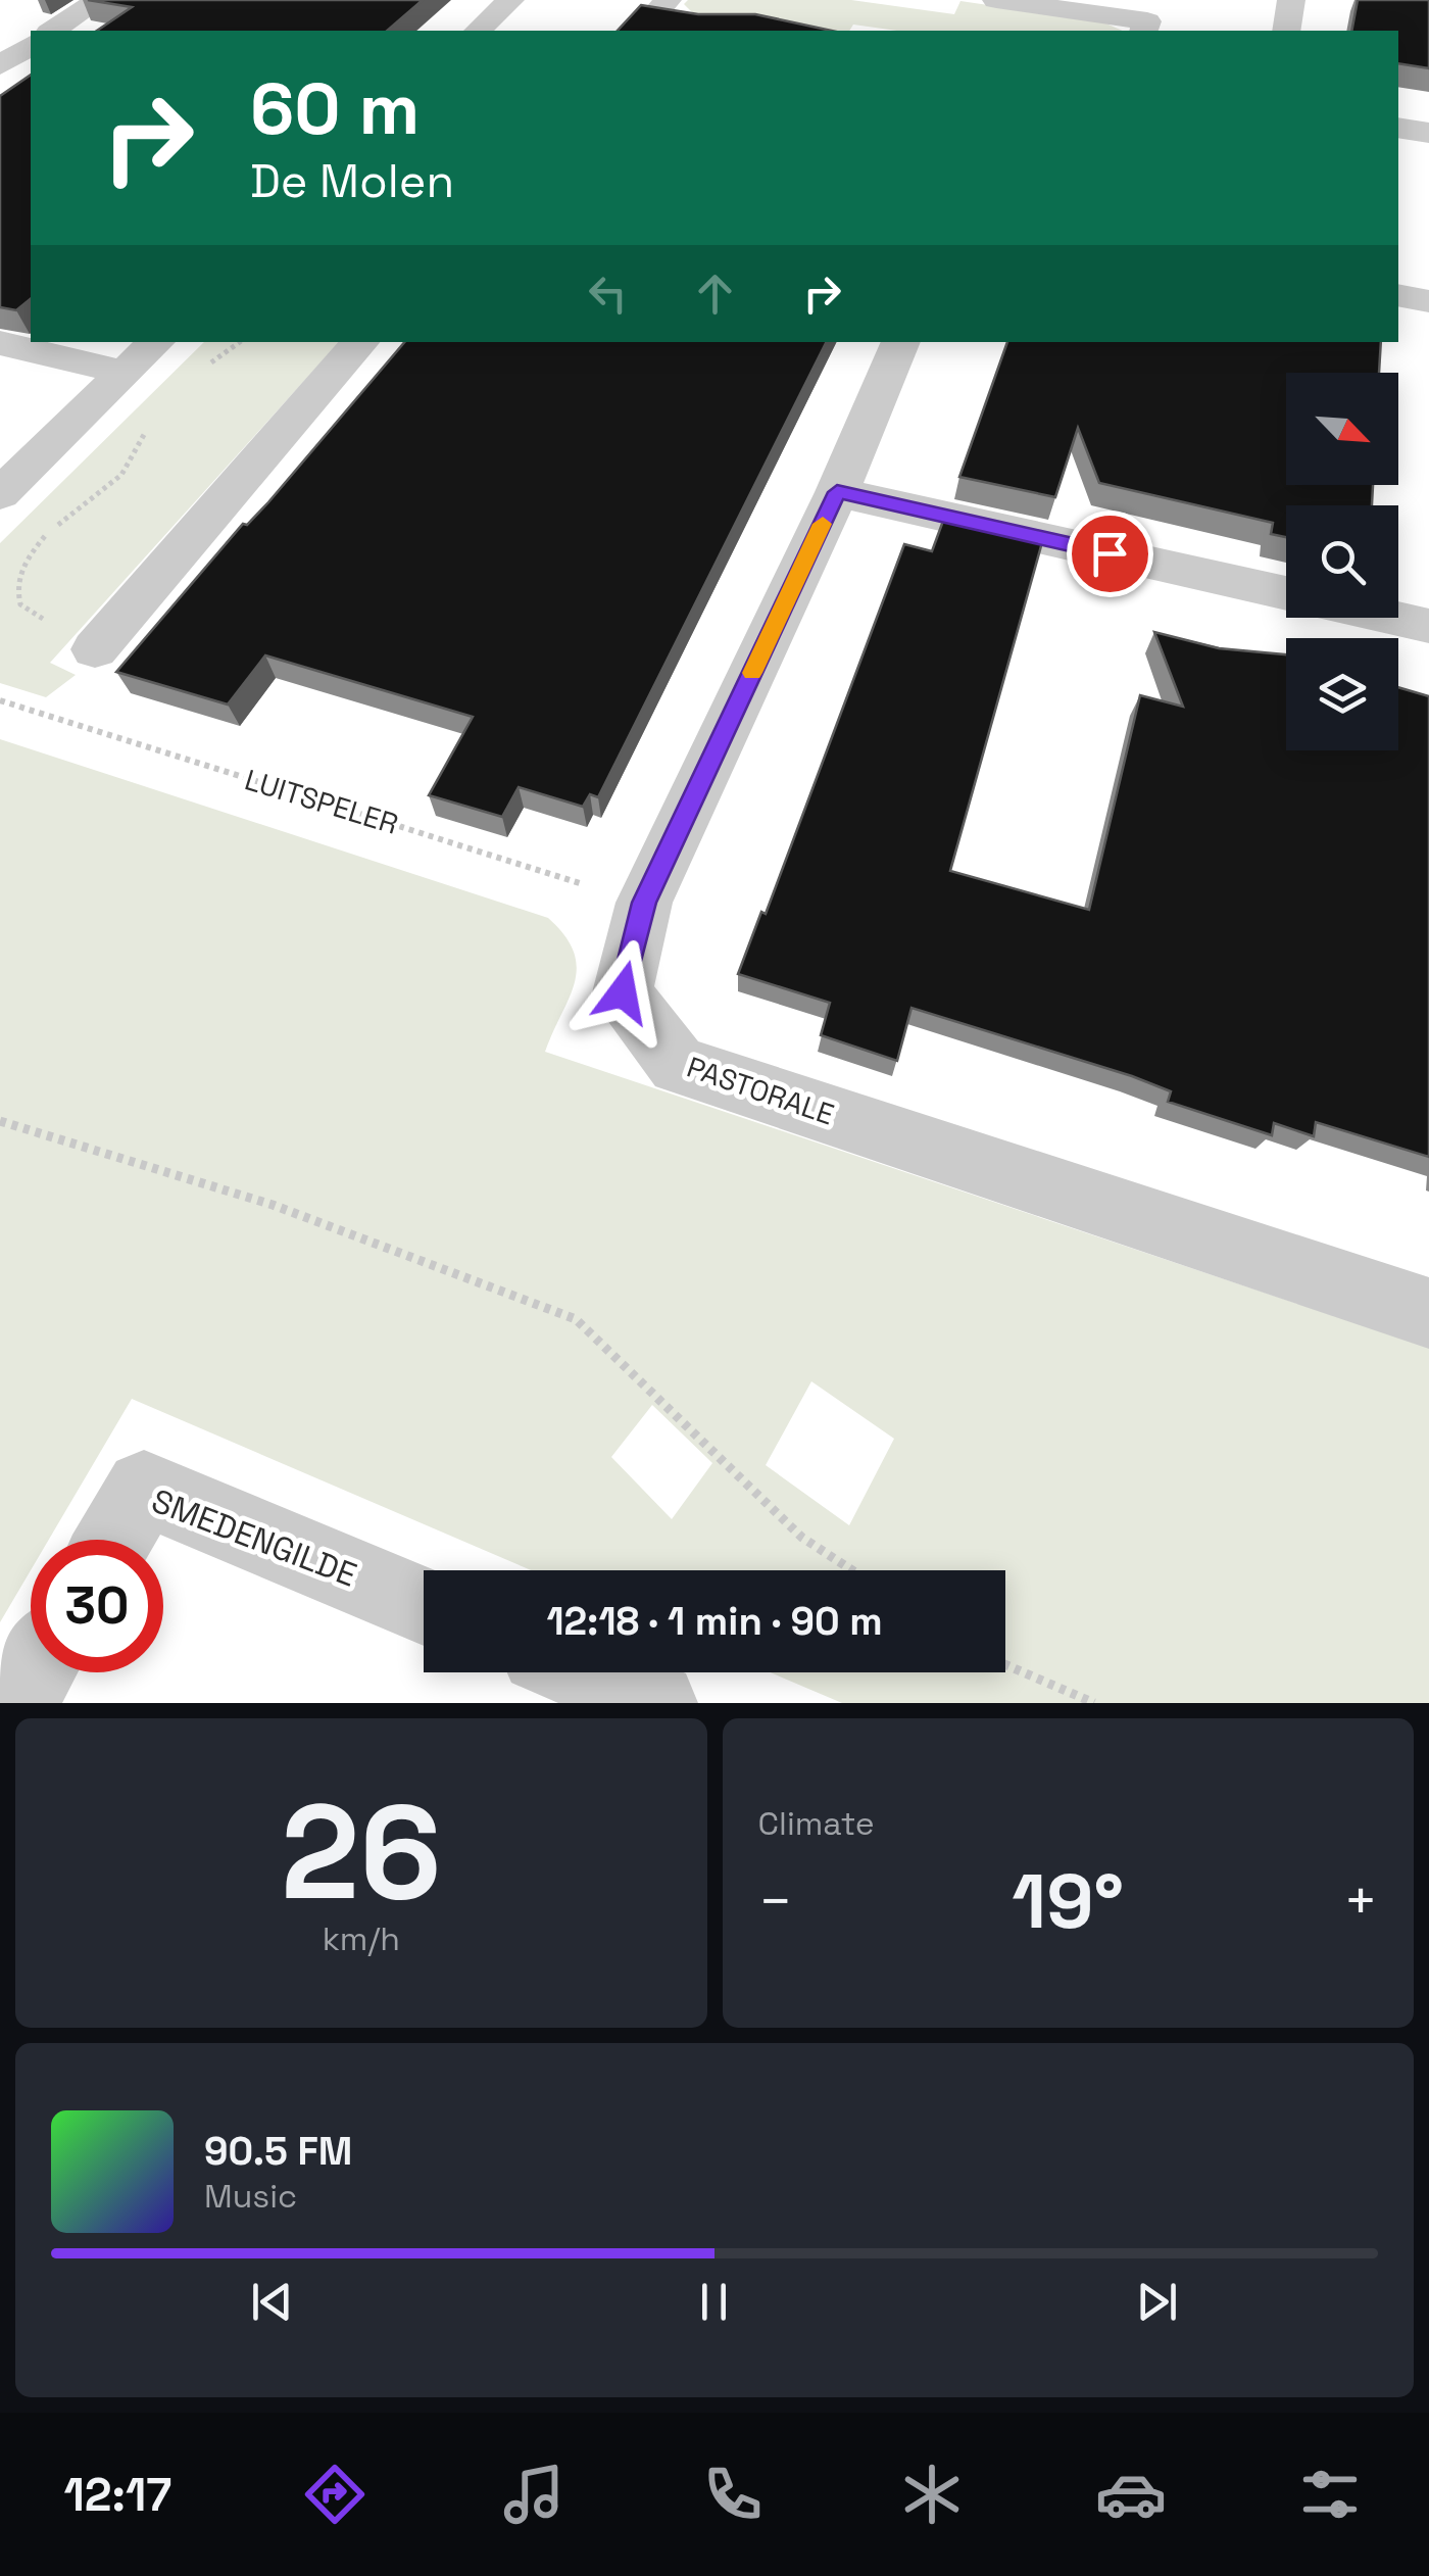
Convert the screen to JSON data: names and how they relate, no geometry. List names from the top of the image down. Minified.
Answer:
{"streets":{"street":["PASTORALE","SMEDENGILDE"],"path":["LUITSPELER"]},"crossings":[["LUITSPELER","PASTORALE"]],"north":"bottom right","page":{"turn":["60 m","De Molen"],"limit":"30","trip":"12:18 · 1 min · 90 m","tile":[["26","km/h"],"Climate"],"heat":["−","19°","+"],"song":["90.5 FM","Music"],"tabs":"12:17"}}
